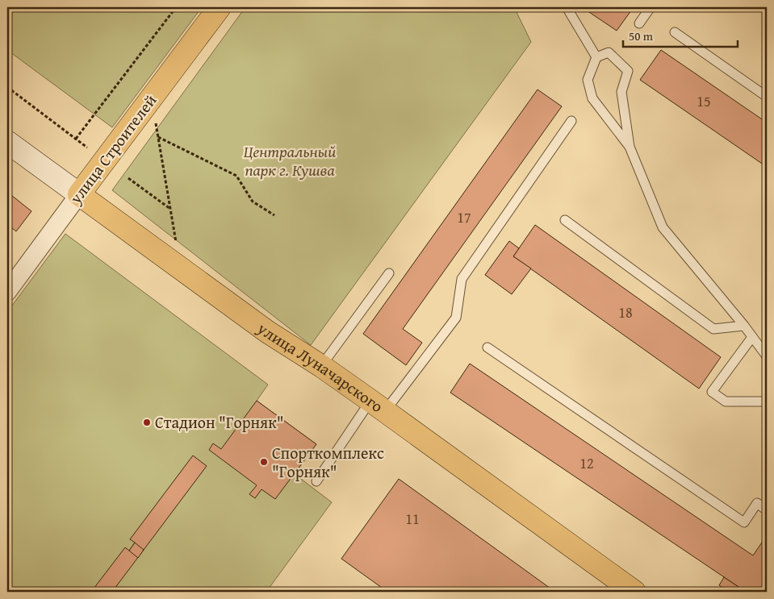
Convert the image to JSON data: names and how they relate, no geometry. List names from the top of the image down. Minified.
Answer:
{"streets":{"main road":["улица Строителей","улица Луначарского"]},"crossings":[["улица Строителей","улица Луначарского"]],"parks":["Центральный парк г. Кушва"],"places":["Стадион \"Горняк\"","Спорткомплекс \"Горняк\""],"house_numbers":["15","17","18","12","11"],"scale_bar":"50 m"}
